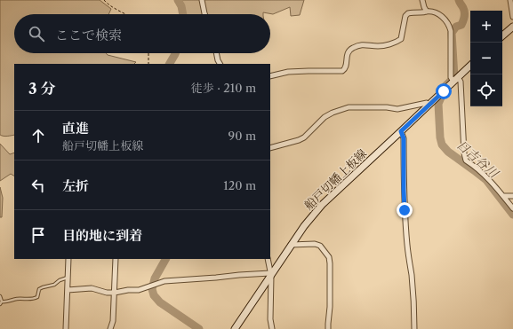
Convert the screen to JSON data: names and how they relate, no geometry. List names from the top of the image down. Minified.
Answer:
{"streets":{"main road":["船戸切幡上板線"]},"water":["日吉谷川"],"page":{"map_buttons":["+","−"],"search":"ここで検索","heading":["3 分","徒歩 · 210 m"],"list":[["直進","船戸切幡上板線","90 m"],["左折","120 m"],"目的地に到着"]}}
